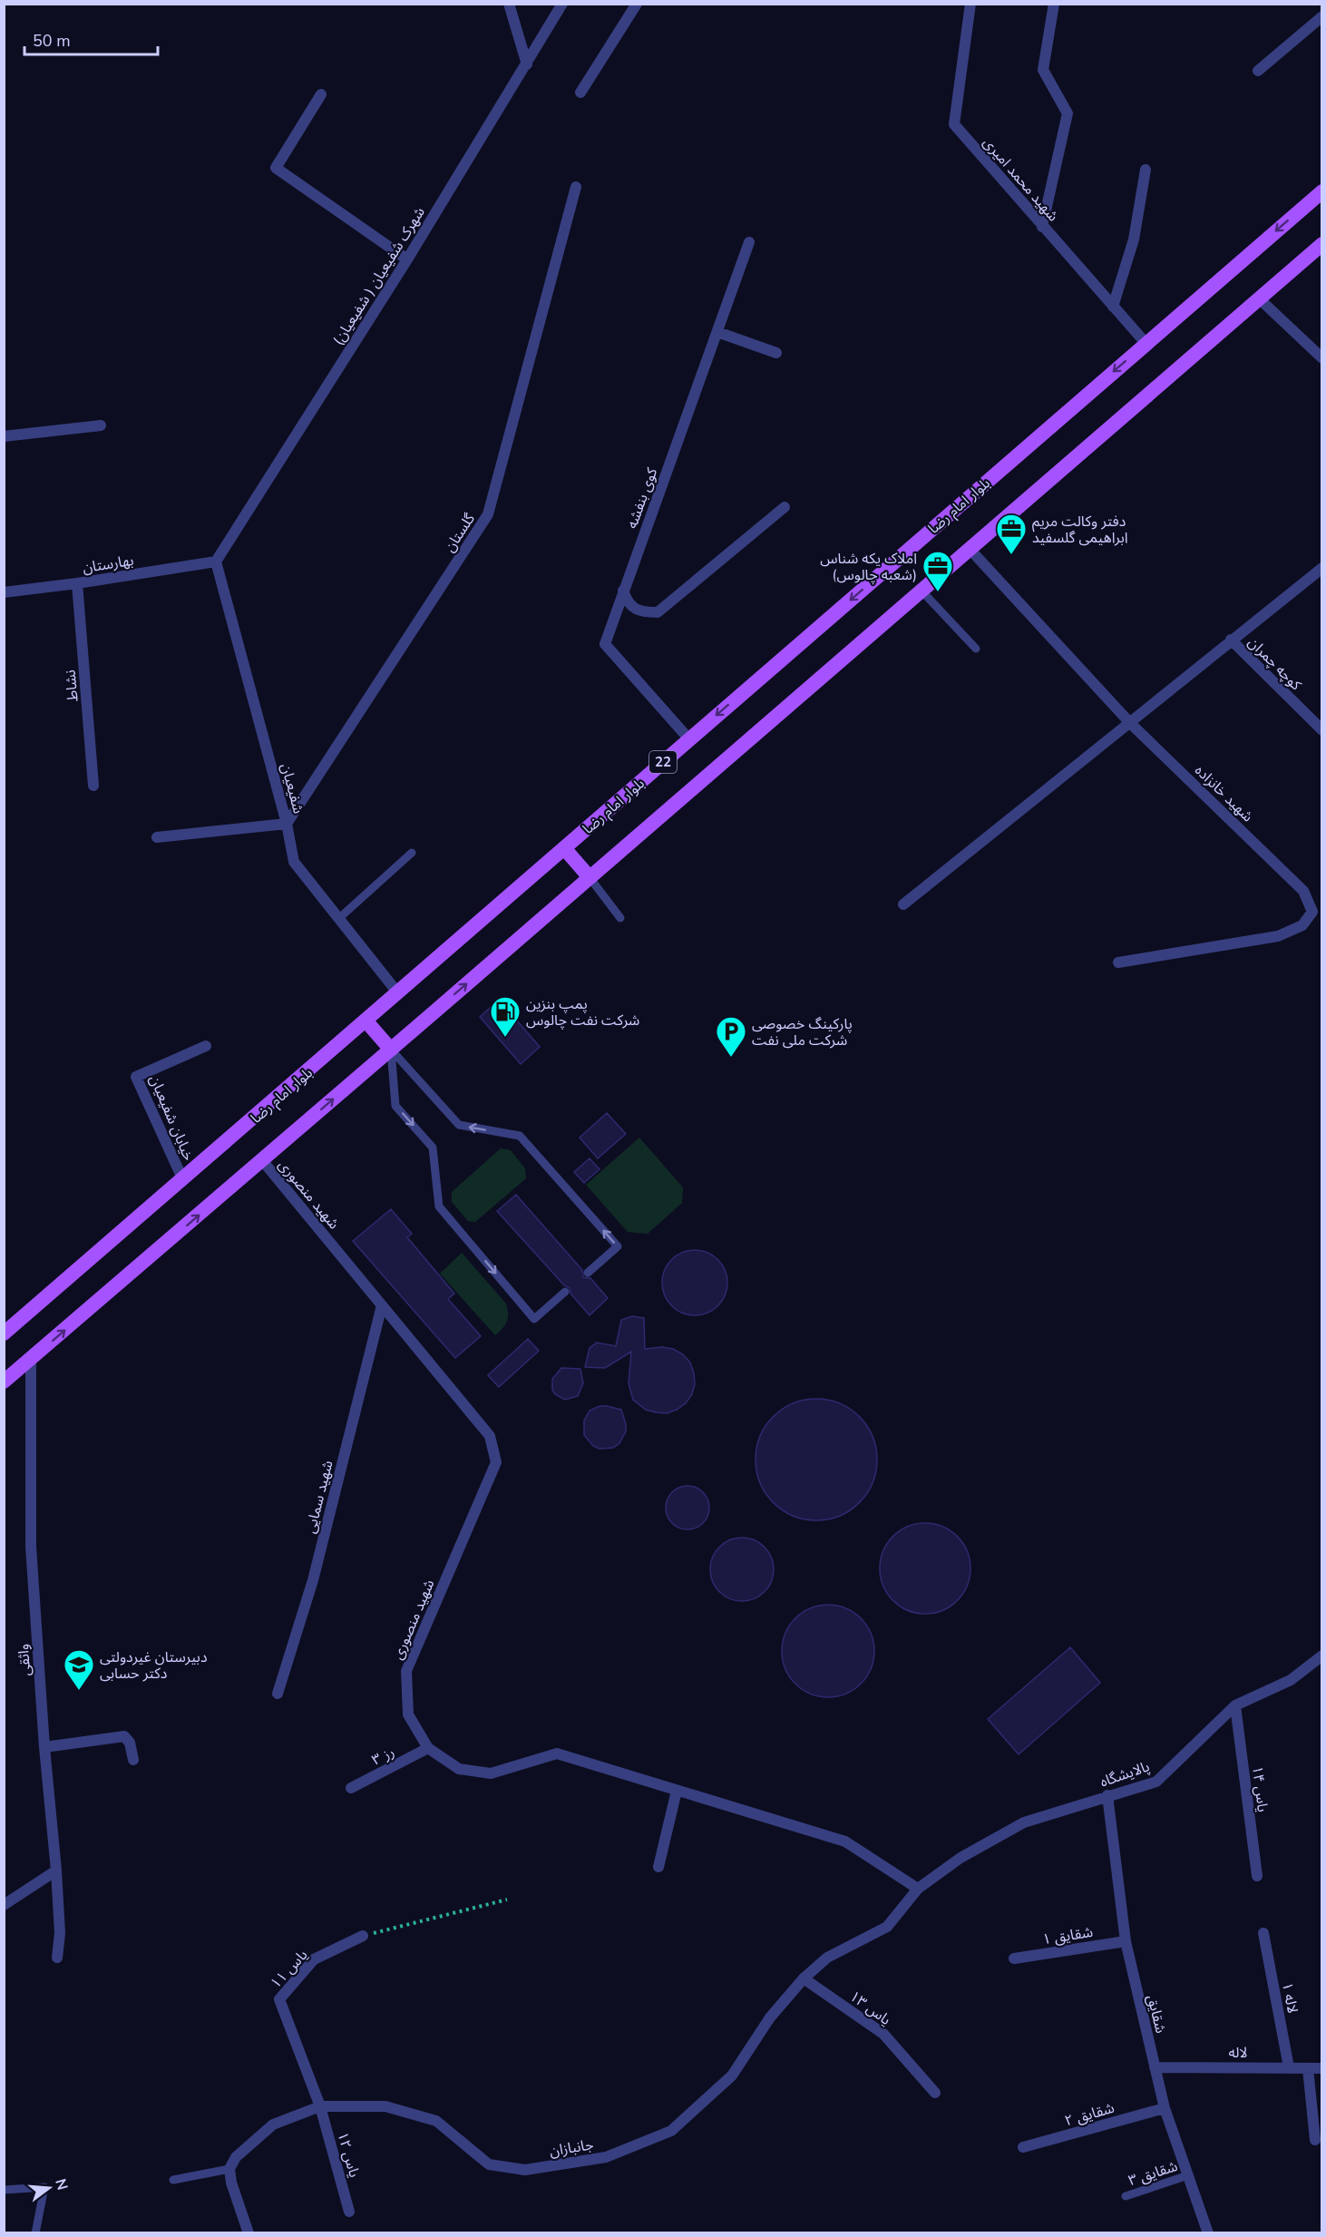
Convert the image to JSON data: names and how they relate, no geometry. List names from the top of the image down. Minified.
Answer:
{"streets":{"main road":["بلوار امام رضا","22"],"street":["شهید محمد امیری","شهرک شفیعیان ( شفیعیان)","کوی بنفشه","گلستان","بهارستان","کوچه چمران","نشاط","شفیعیان","شهید خانزاده","خیابان شفیعیان","شهید منصوری","شهید سمایی","واثقی","رز ۳","پالایشگاه","یاس ۱۴","شقایق ۱","یاس ۱۱","لاله ۱","یاس ۱۳","شقایق","لاله","شقایق ۲","جانبازان","یاس ۱۲"],"lane":["شقایق ۳"]},"crossings":[["شهید محمد امیری","بلوار امام رضا"],["شهرک شفیعیان ( شفیعیان)","بهارستان"],["شهرک شفیعیان ( شفیعیان)","شفیعیان"],["کوی بنفشه","بلوار امام رضا"],["بلوار امام رضا","شفیعیان"],["بلوار امام رضا","خیابان شفیعیان"],["گلستان","شفیعیان"],["بهارستان","نشاط"],["بهارستان","شفیعیان"],["شهید منصوری","شهید سمایی"],["شهید منصوری","رز ۳"],["شهید منصوری","پالایشگاه"],["شهید منصوری","جانبازان"],["پالایشگاه","یاس ۱۴"],["پالایشگاه","شقایق"],["پالایشگاه","جانبازان"],["شقایق ۱","شقایق"],["یاس ۱۱","جانبازان"],["یاس ۱۱","یاس ۱۲"],["لاله ۱","لاله"],["یاس ۱۳","جانبازان"],["شقایق","لاله"],["شقایق","شقایق ۲"],["شقایق","شقایق ۳"],["جانبازان","یاس ۱۲"]],"places":{"office":["دفتر وکالت مریم ابراهیمی گلسفید","املاک یکه شناس (شعبه چالوس)"],"fuel station":["پمپ بنزین شرکت نفت چالوس"],"parking":["پارکینگ خصوصی شرکت ملی نفت"],"school or university":["دبیرستان غیردولتی دکتر حسابی"]},"scale_bar":"50 m","north":"right"}
